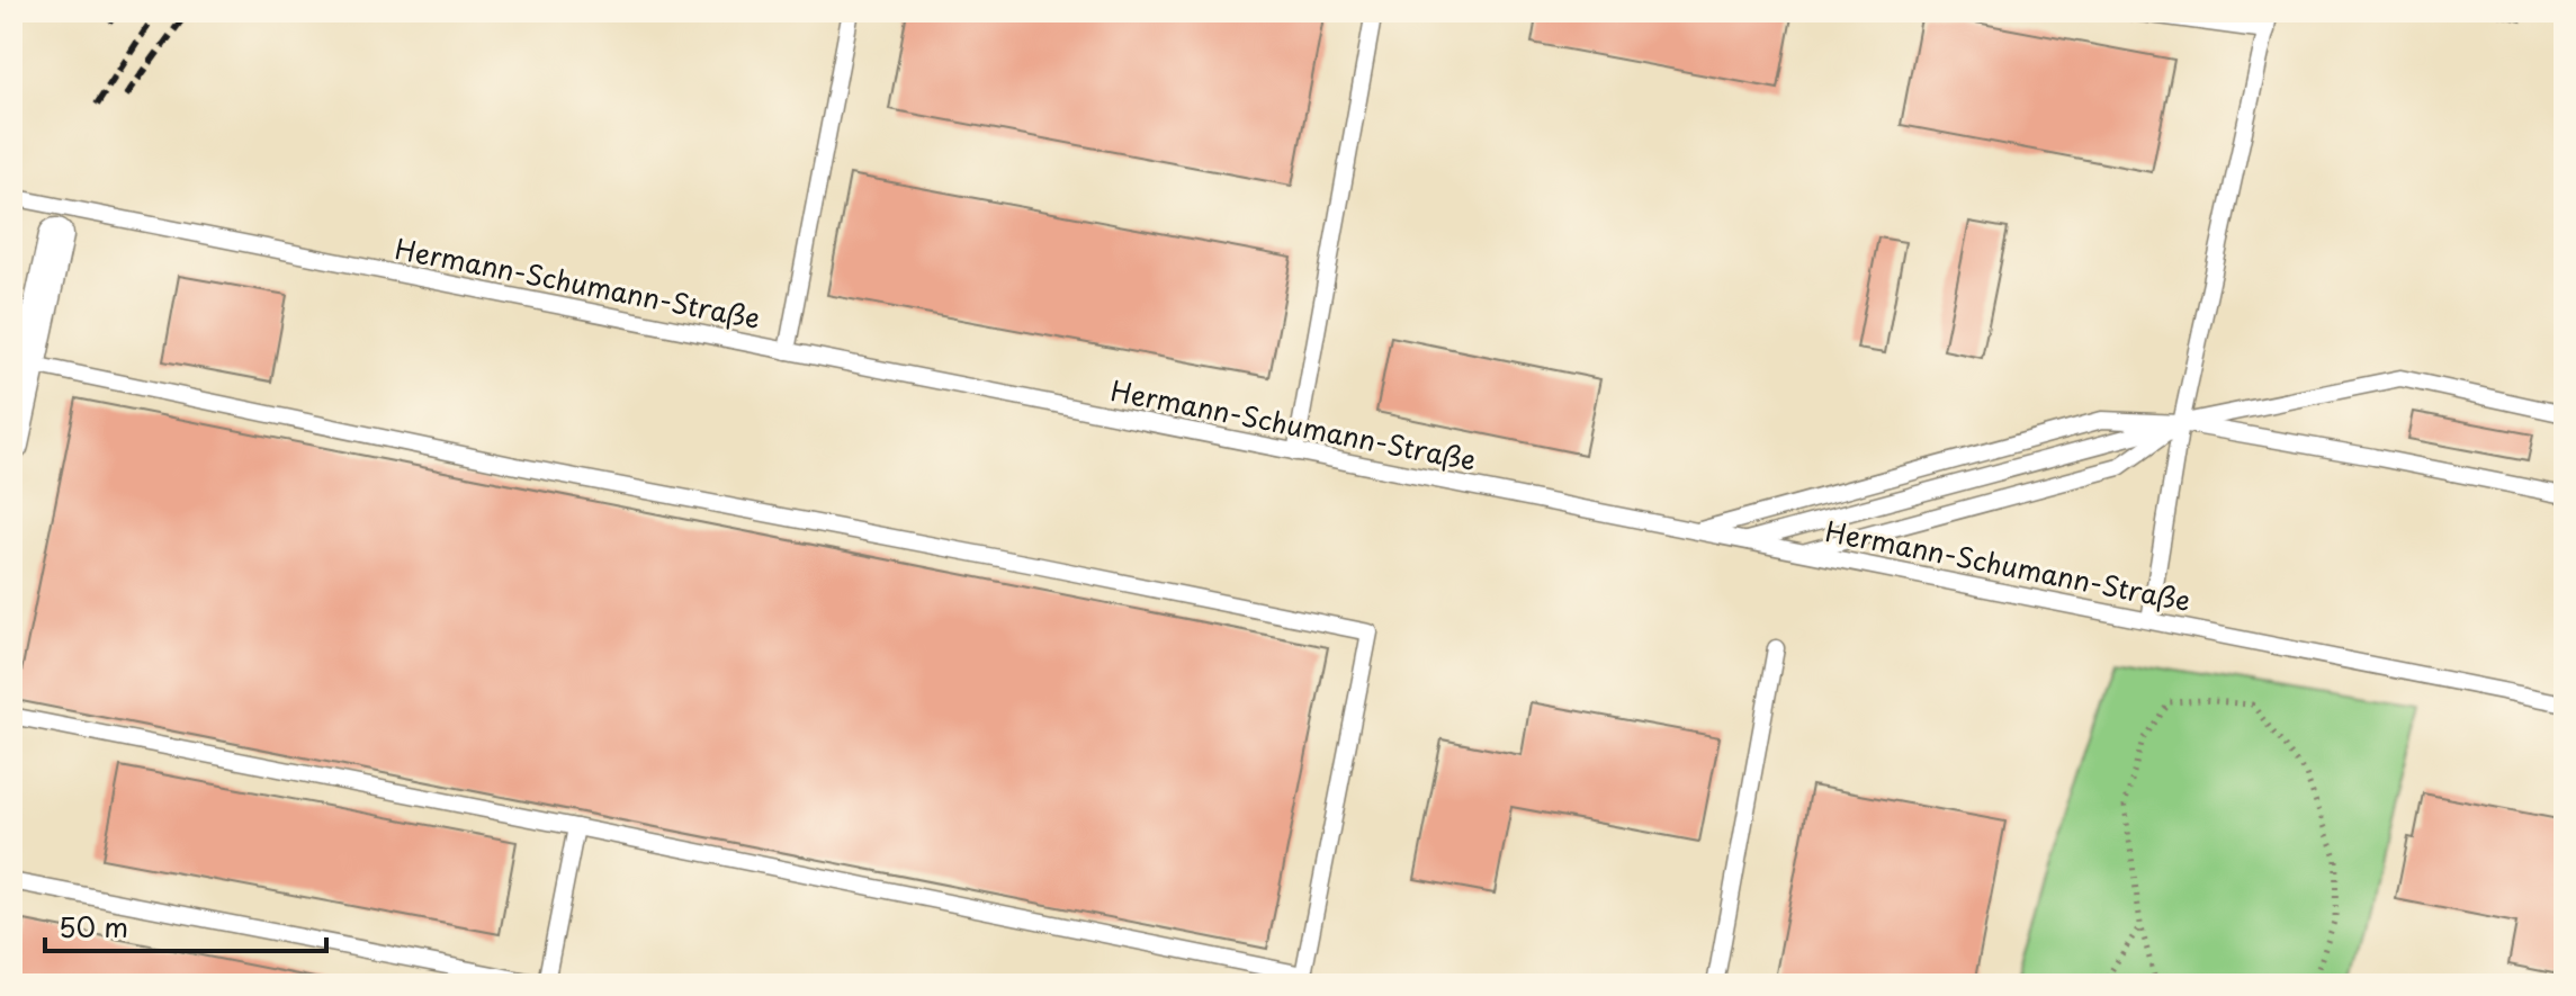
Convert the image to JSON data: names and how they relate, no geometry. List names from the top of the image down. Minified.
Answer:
{"streets":{"lane":["Hermann-Schumann-Straße"]},"scale_bar":"50 m"}
